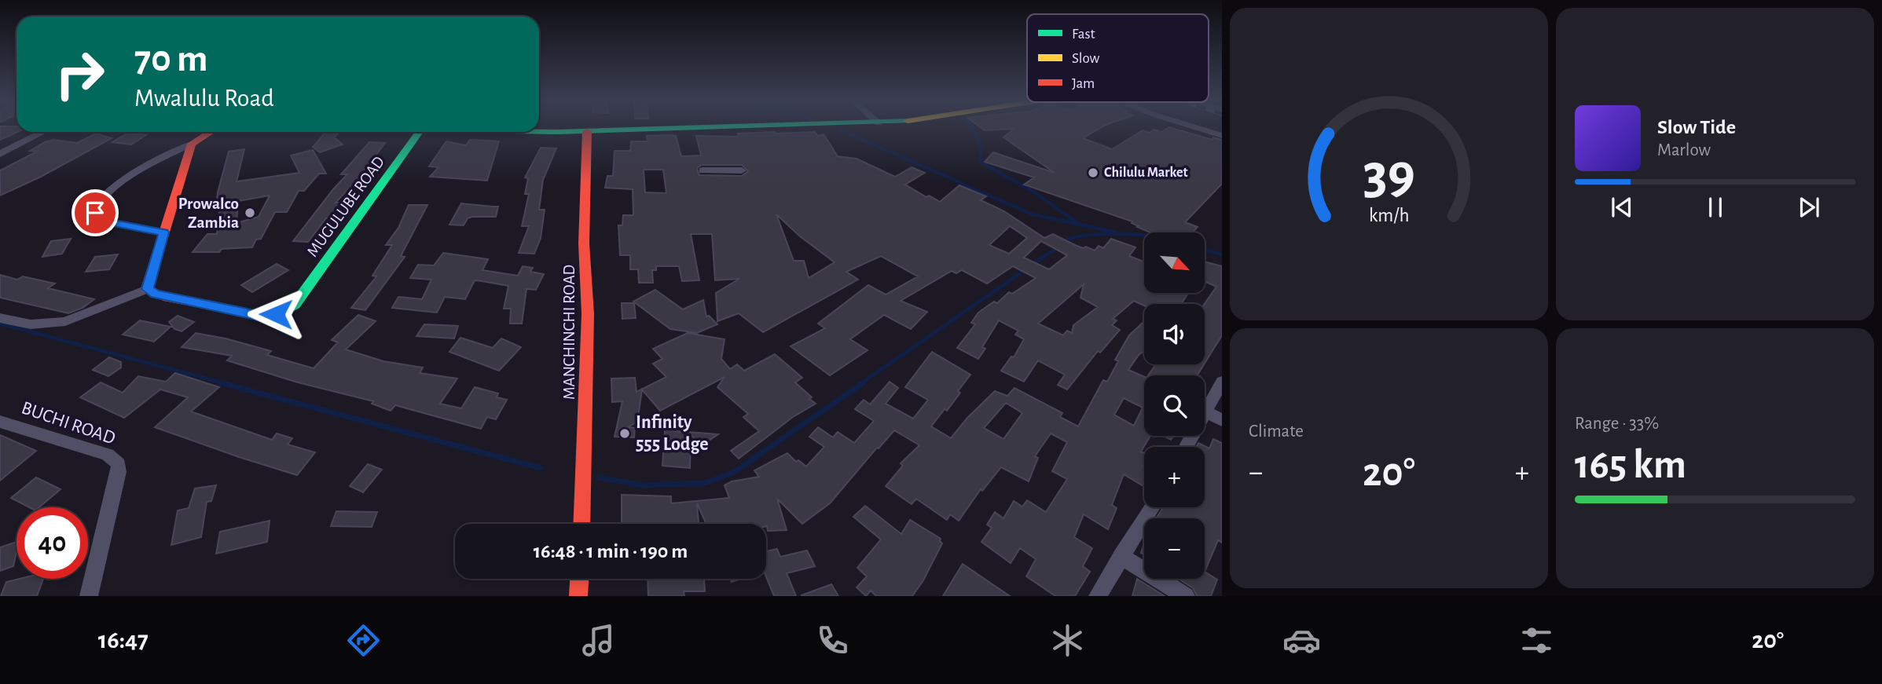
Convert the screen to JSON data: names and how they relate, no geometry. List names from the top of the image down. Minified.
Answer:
{"streets":{"main road":["MUGULUBE ROAD","MANCHINCHI ROAD"],"street":["BUCHI ROAD"]},"places":["Chilulu Market","Prowalco Zambia","Infinity 555 Lodge"],"legend":["Fast","Slow","Jam"],"north":"bottom right","page":{"turn":["70 m","Mwalulu Road"],"song":["Slow Tide","Marlow"],"map_buttons":["+","−"],"tile":["Climate",["Range · 33%","165 km"]],"heat":["−","20°","+"],"limit":"40","trip":"16:48 · 1 min · 190 m","tabs":["16:47","20°"],"gauge":["39","km/h"]}}
